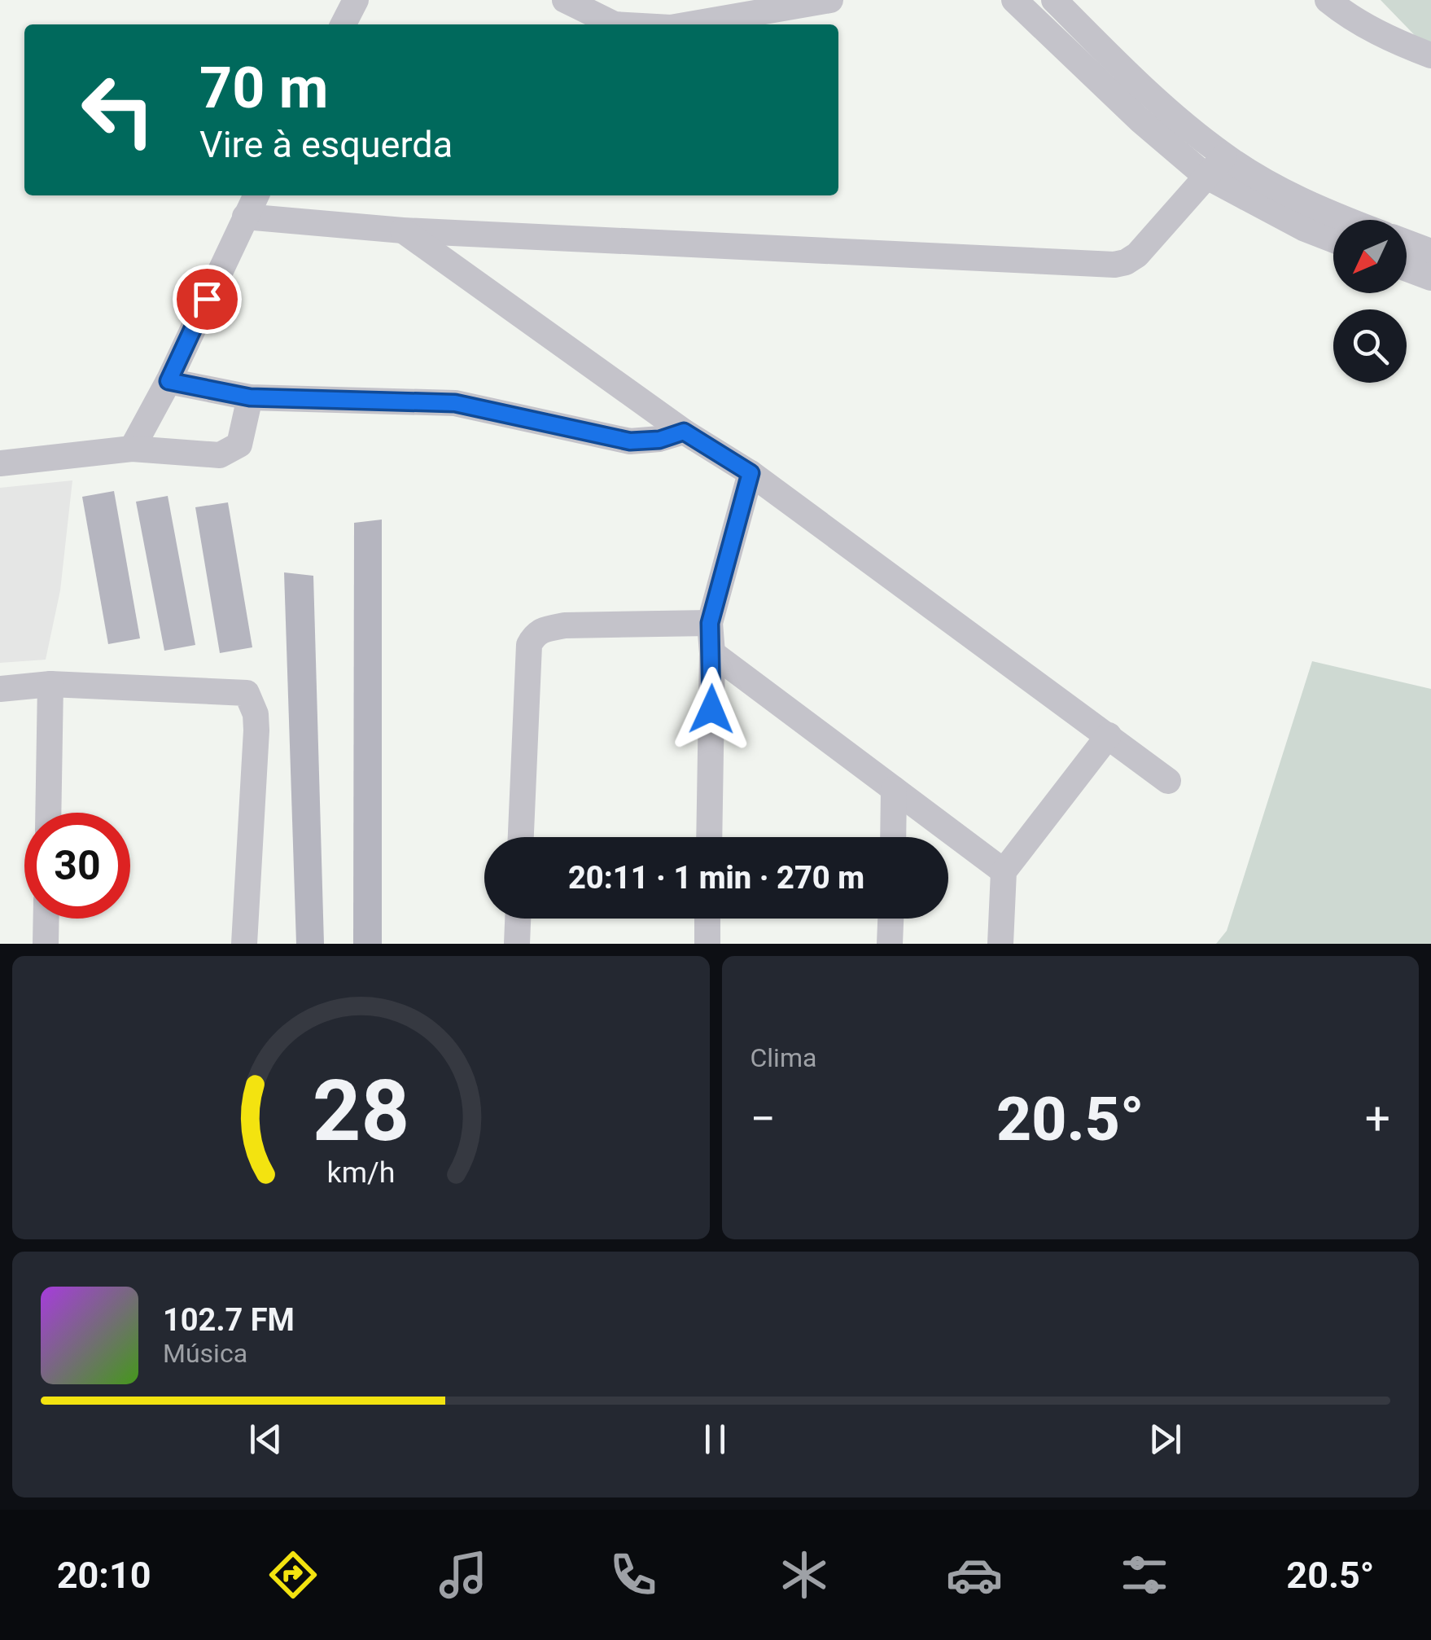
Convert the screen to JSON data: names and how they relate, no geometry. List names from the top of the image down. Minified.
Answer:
{"north":"bottom left","page":{"turn":["70 m","Vire à esquerda"],"limit":"30","trip":"20:11 · 1 min · 270 m","tile":"Clima","heat":["−","20.5°","+"],"song":["102.7 FM","Música"],"tabs":["20:10","20.5°"],"gauge":["28","km/h"]}}
